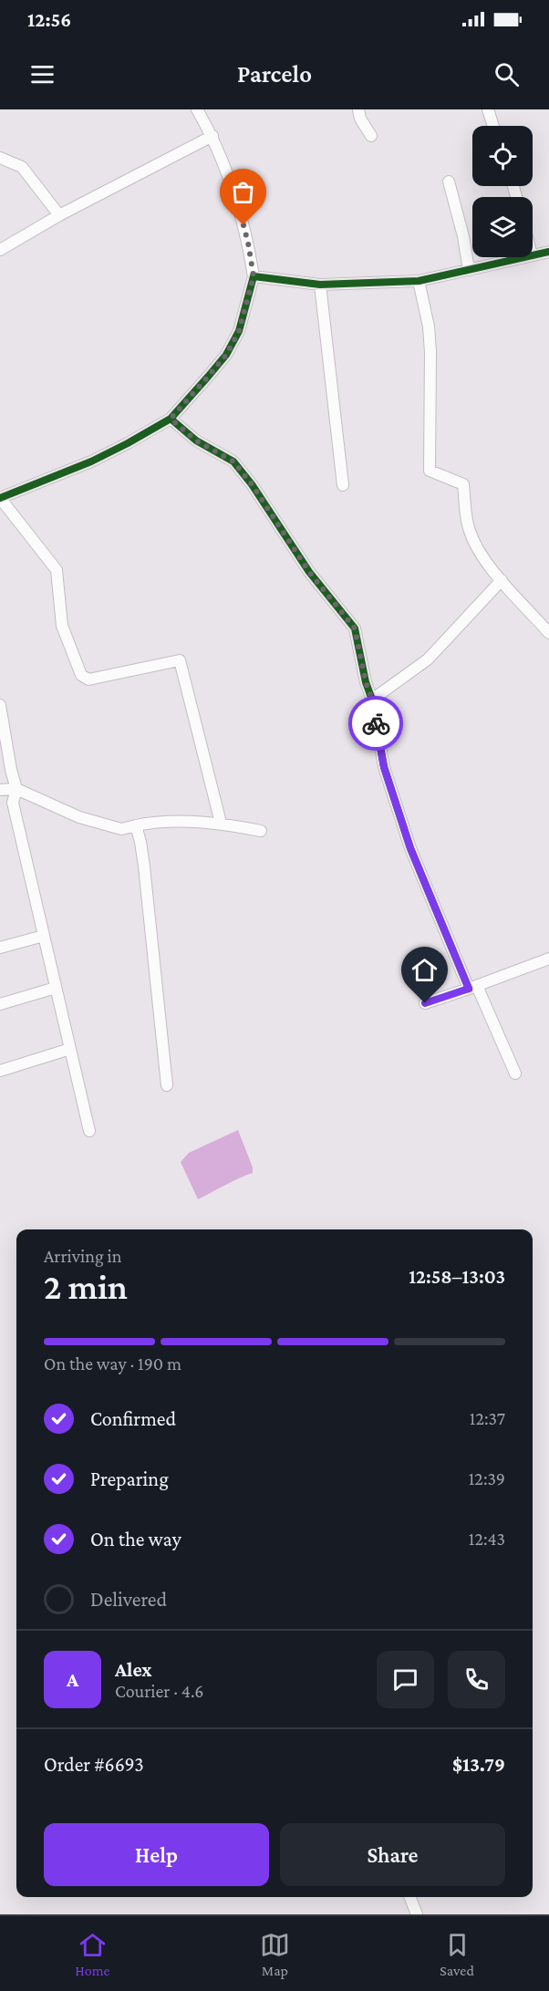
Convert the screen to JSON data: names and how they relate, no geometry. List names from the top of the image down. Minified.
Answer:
{"page":{"status":"12:56","header":"Parcelo","heading":["2 min","Arriving in","12:58–13:03"],"panel":["Alex","Courier · 4.6","Order #6693","$13.79"],"bar":"On the way · 190 m","list":[["Confirmed","12:37"],["Preparing","12:39"],["On the way","12:43"],"Delivered"],"round":"A","buttons":["Help","Share"],"tabs":["Home","Map","Saved"]}}
